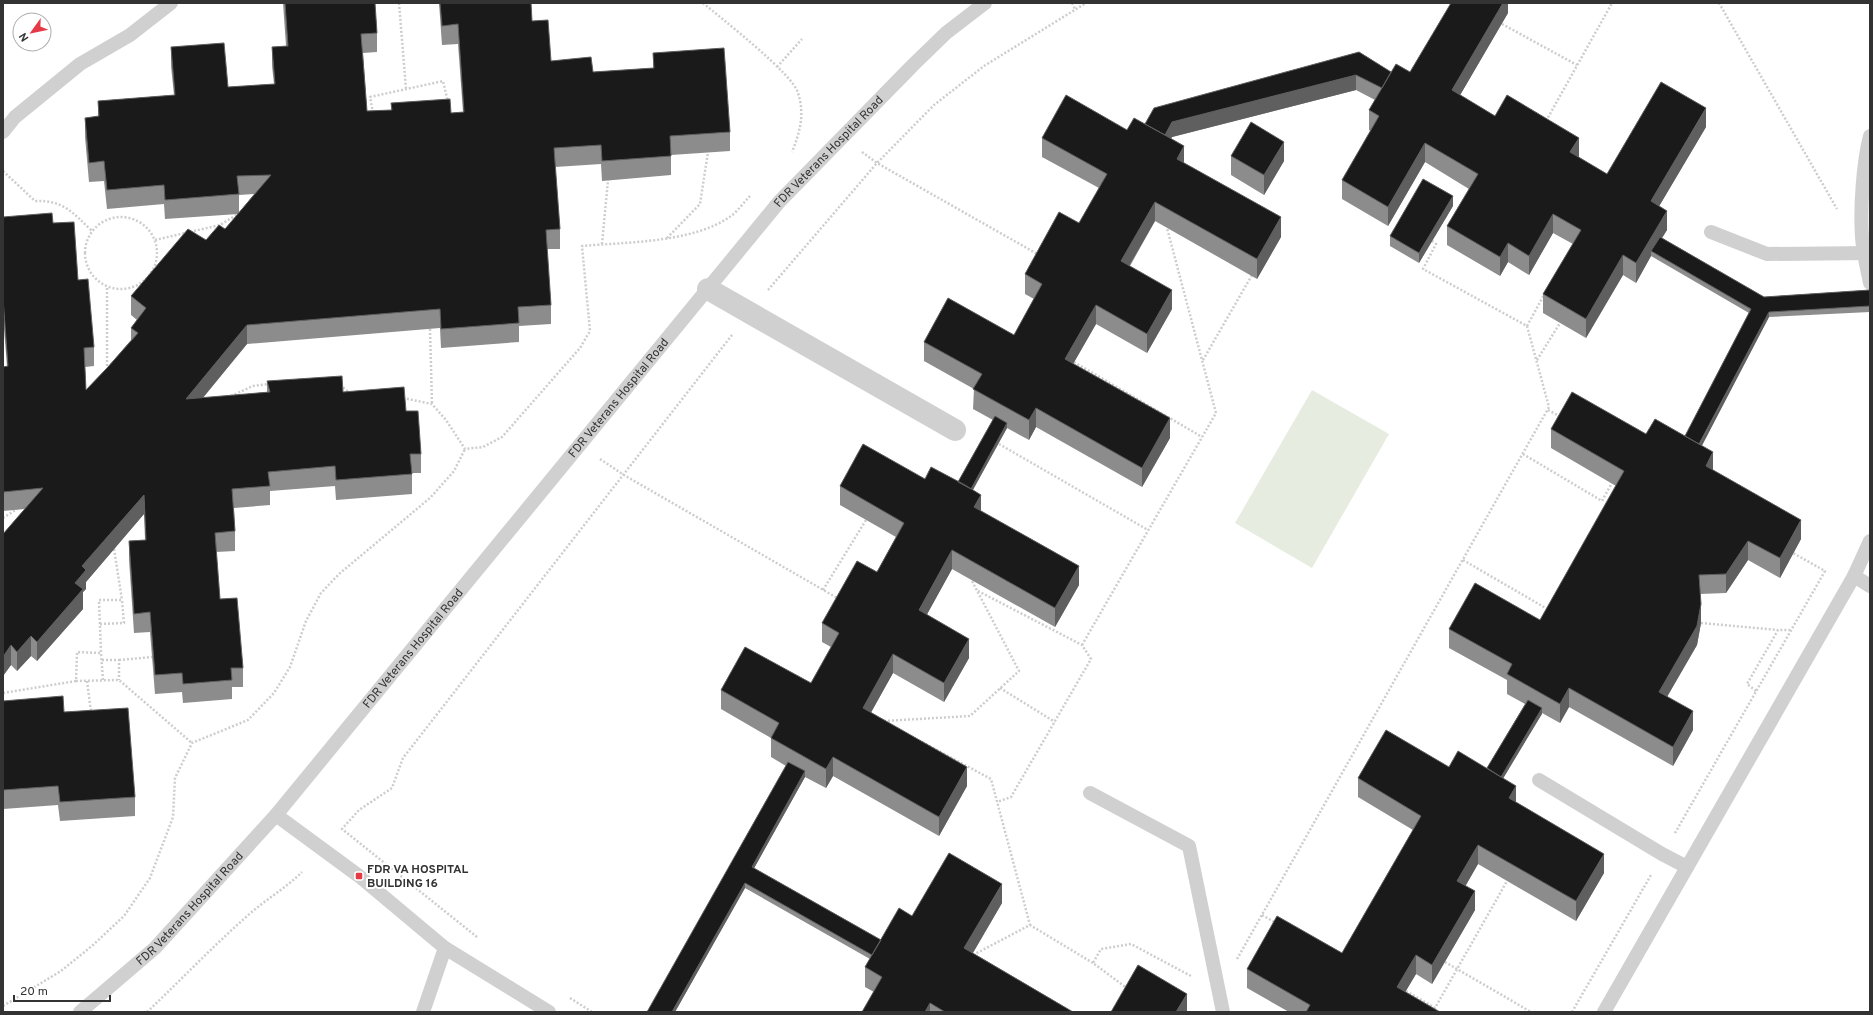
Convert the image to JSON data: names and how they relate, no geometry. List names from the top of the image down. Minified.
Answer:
{"streets":{"lane":["FDR Veterans Hospital Road"]},"places":{"transit":["FDR VA HOSPITAL BUILDING 16"]},"scale_bar":"20 m","north":"bottom left"}
